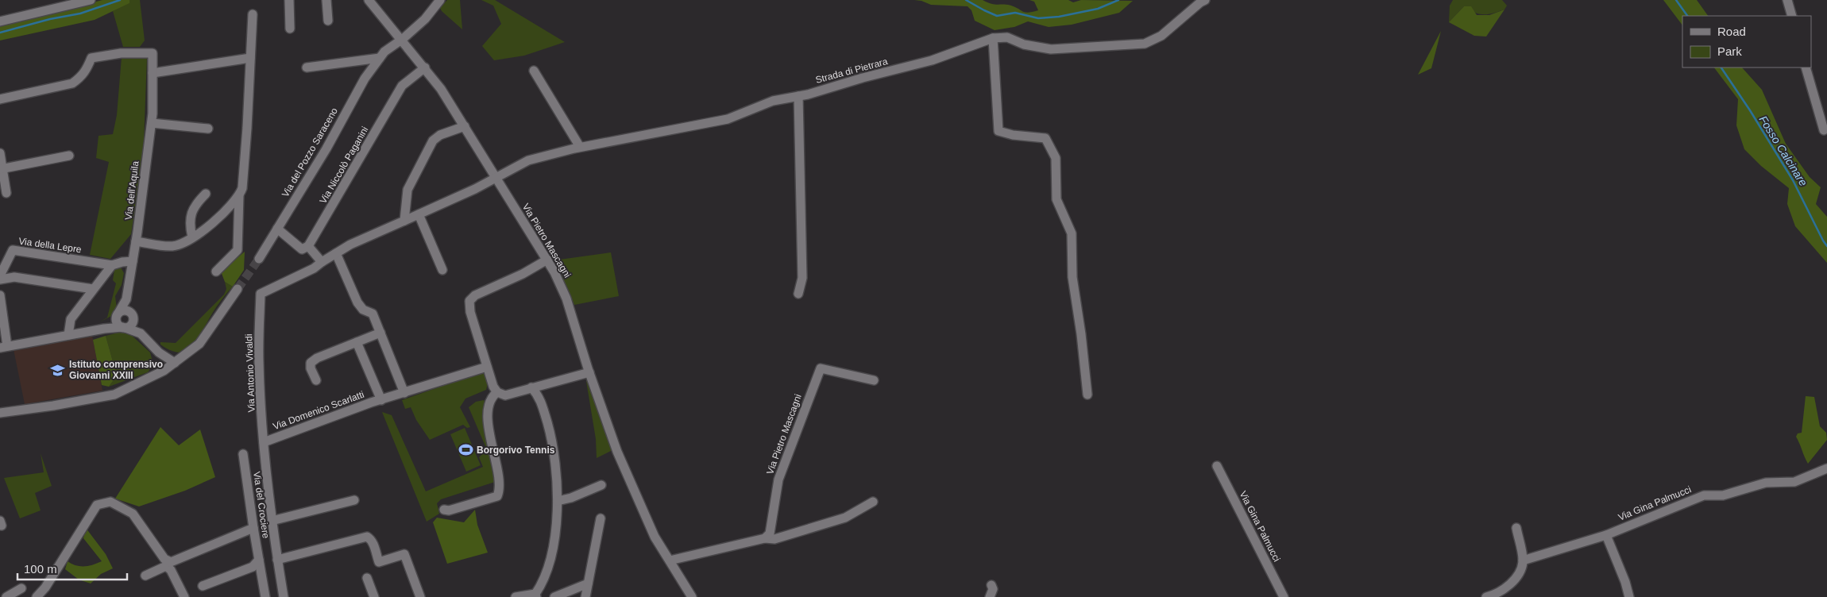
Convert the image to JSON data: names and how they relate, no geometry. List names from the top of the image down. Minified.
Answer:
{"streets":{"street":["Strada di Pietrara","Via del Pozzo Saraceno","Via Niccolò Paganini","Via dell'Aquila","Via Pietro Mascagni","Via della Lepre","Via Antonio Vivaldi","Via Domenico Scarlatti","Via Gina Palmucci","Via del Crociere"]},"crossings":[["Strada di Pietrara","Via Pietro Mascagni"],["Strada di Pietrara","Via Antonio Vivaldi"],["Via del Pozzo Saraceno","Via Pietro Mascagni"],["Via Niccolò Paganini","Via Pietro Mascagni"],["Via Pietro Mascagni","Via Antonio Vivaldi"],["Via Antonio Vivaldi","Via Domenico Scarlatti"]],"water":["Fosso Calcinare"],"places":{"school or university":["Istituto comprensivo Giovanni XXIII"],"sports":["Borgorivo Tennis"]},"legend":["Road","Park"],"scale_bar":"100 m"}
